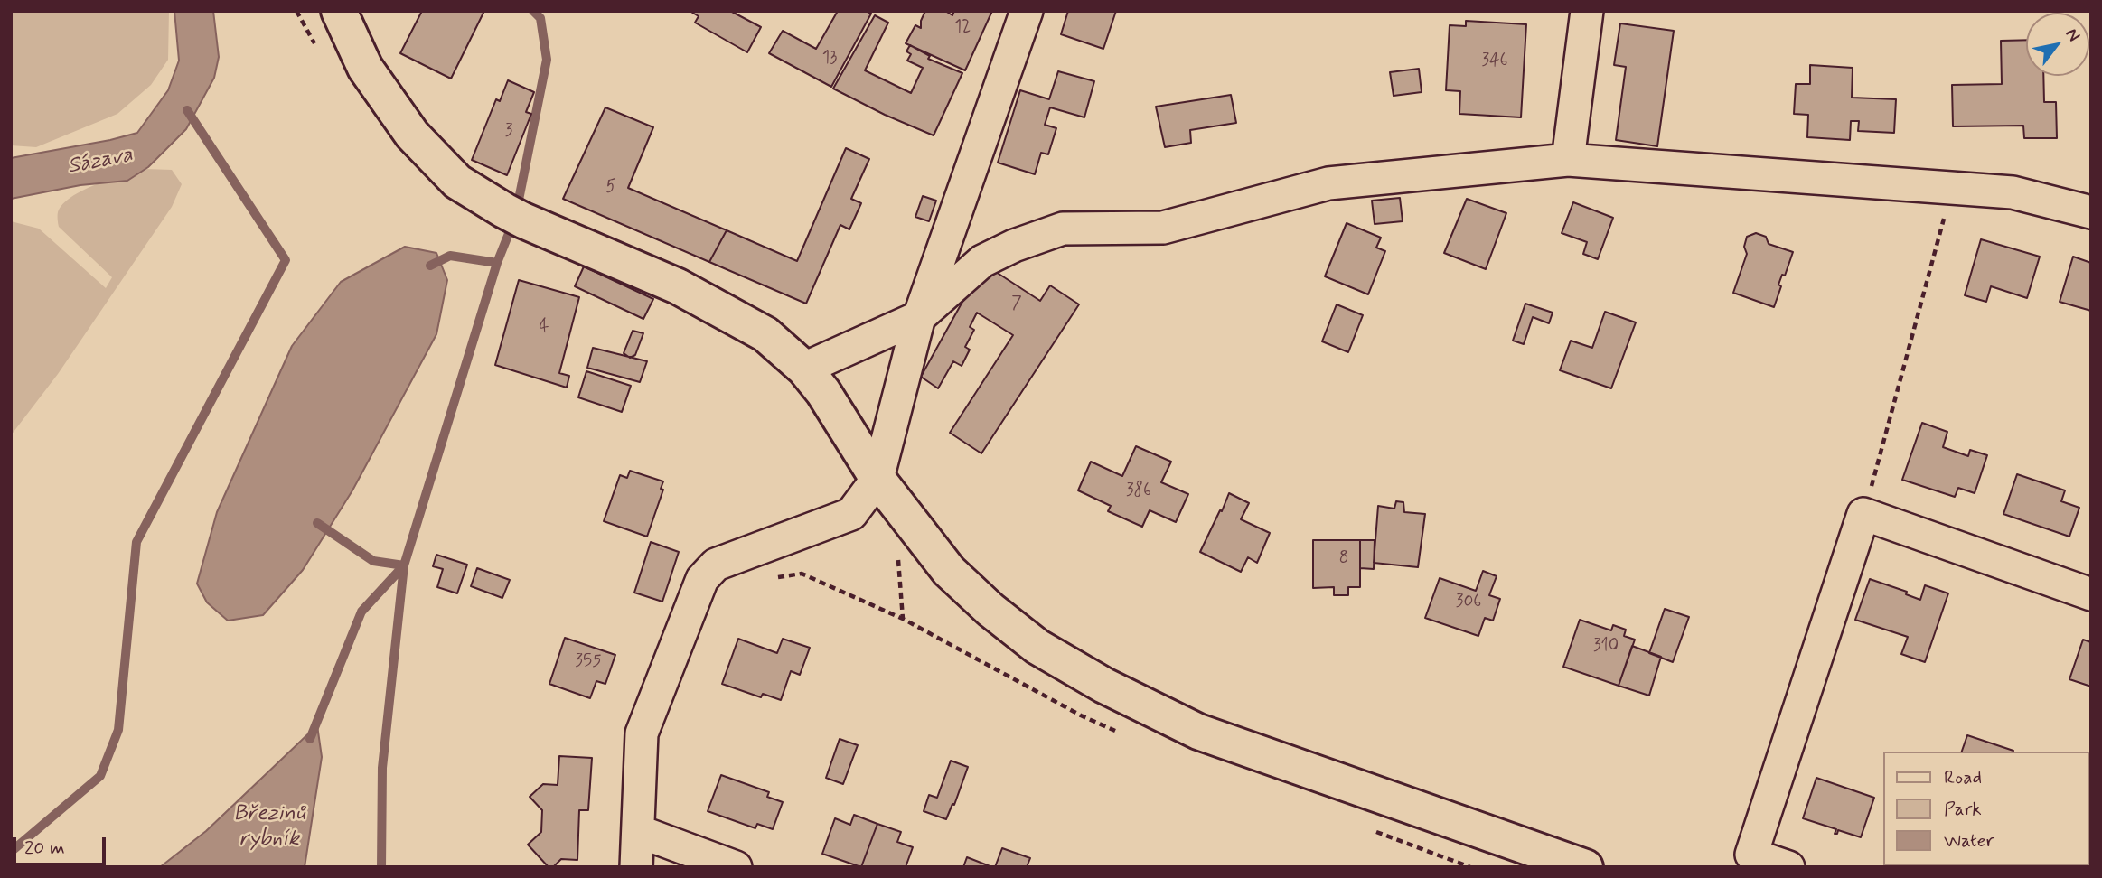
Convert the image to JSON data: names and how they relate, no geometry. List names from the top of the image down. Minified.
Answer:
{"water":["Sázava","Březinů rybník"],"house_numbers":["12","13","346","3","5","7","4","386","8","306","310","355"],"legend":["Road","Park","Water"],"scale_bar":"20 m","north":"top right"}
